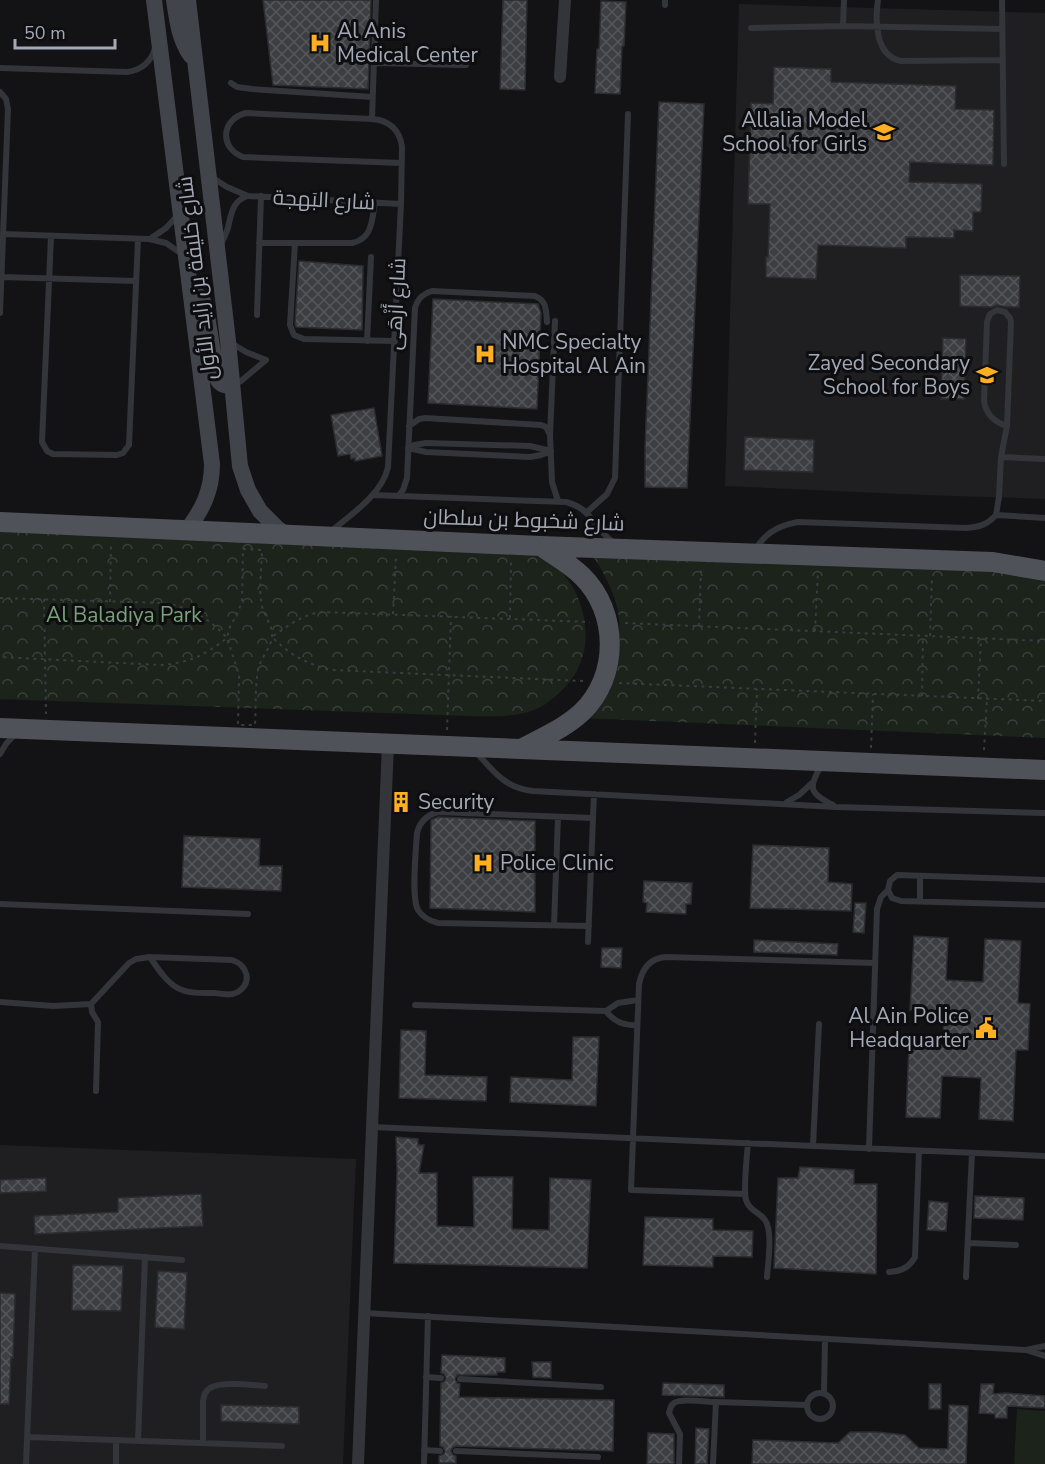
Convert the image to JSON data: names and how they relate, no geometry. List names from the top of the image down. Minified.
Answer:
{"streets":{"main road":["شارع خليفة بن زايد الأول","شارع شخبوط بن سلطان"],"lane":["شارع البَهجة","شارع أَزْهَى"]},"crossings":[["شارع البَهجة","شارع خليفة بن زايد الأول"],["شارع البَهجة","شارع أَزْهَى"],["شارع خليفة بن زايد الأول","شارع شخبوط بن سلطان"],["شارع أَزْهَى","شارع شخبوط بن سلطان"]],"parks":["Al Baladiya Park"],"places":{"hospital":["Al Anis Medical Center","NMC Specialty Hospital Al Ain","Police Clinic"],"school or university":["Allalia Model School for Girls","Zayed Secondary School for Boys"],"building":["Security"],"public building":["Al Ain Police Headquarter"]},"scale_bar":"50 m"}
